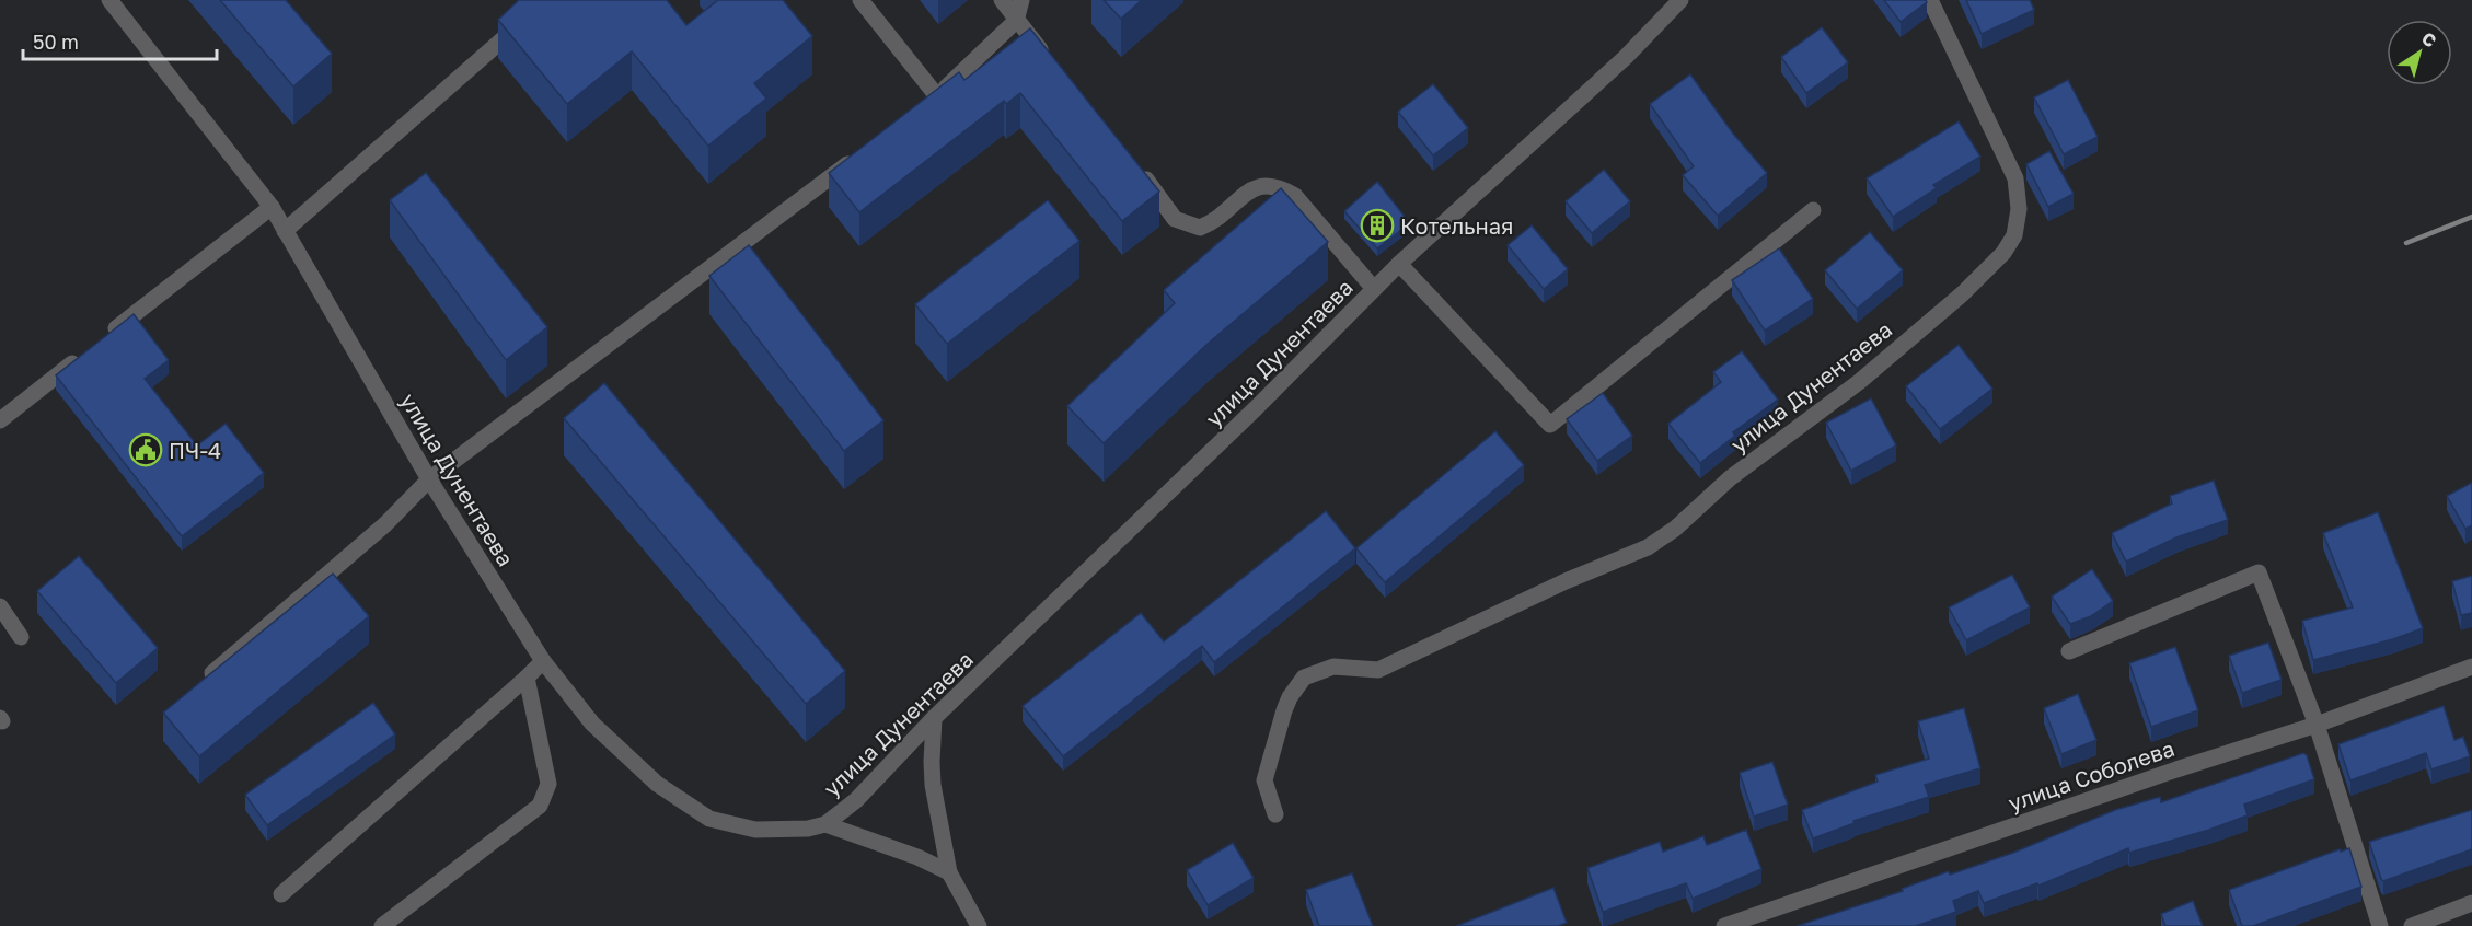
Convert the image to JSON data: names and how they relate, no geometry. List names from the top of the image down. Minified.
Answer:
{"streets":{"street":["улица Дунентаева","улица Соболева"]},"places":{"building":["Котельная"],"public building":["ПЧ-4"]},"scale_bar":"50 m","north":"top right"}
